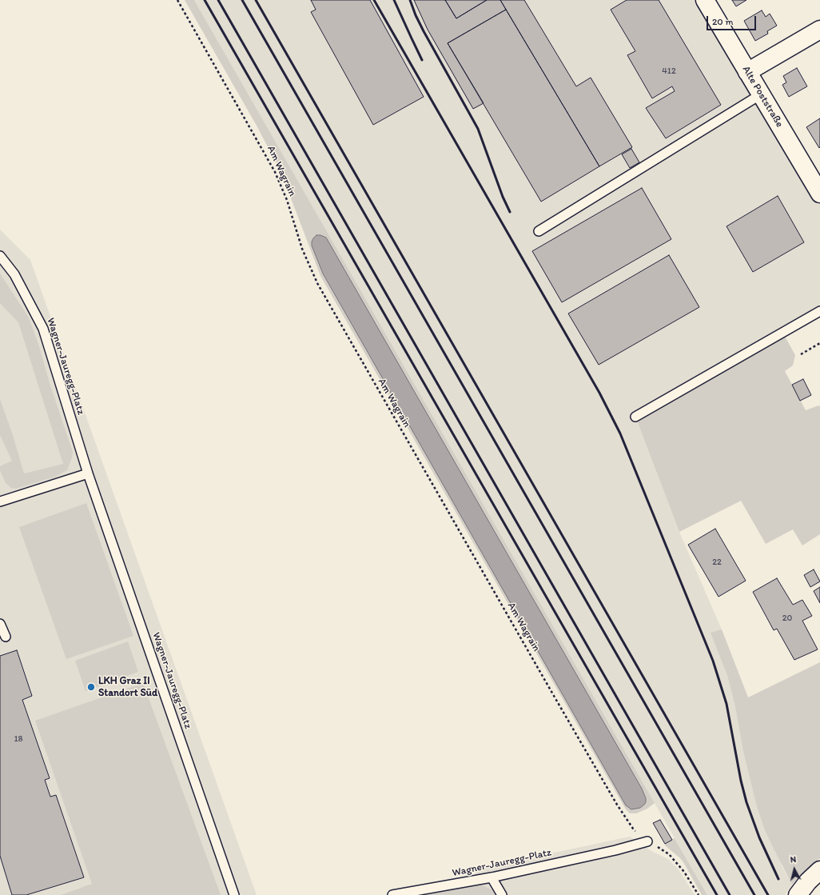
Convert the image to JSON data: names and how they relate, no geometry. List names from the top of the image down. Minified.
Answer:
{"streets":{"street":["Alte Poststraße"],"lane":["Wagner-Jauregg-Platz"],"path":["Am Wagrain"]},"crossings":[["Am Wagrain","Wagner-Jauregg-Platz"]],"places":["LKH Graz II Standort Süd"],"house_numbers":["412","22","20","18"],"scale_bar":"20 m","north":"top"}
